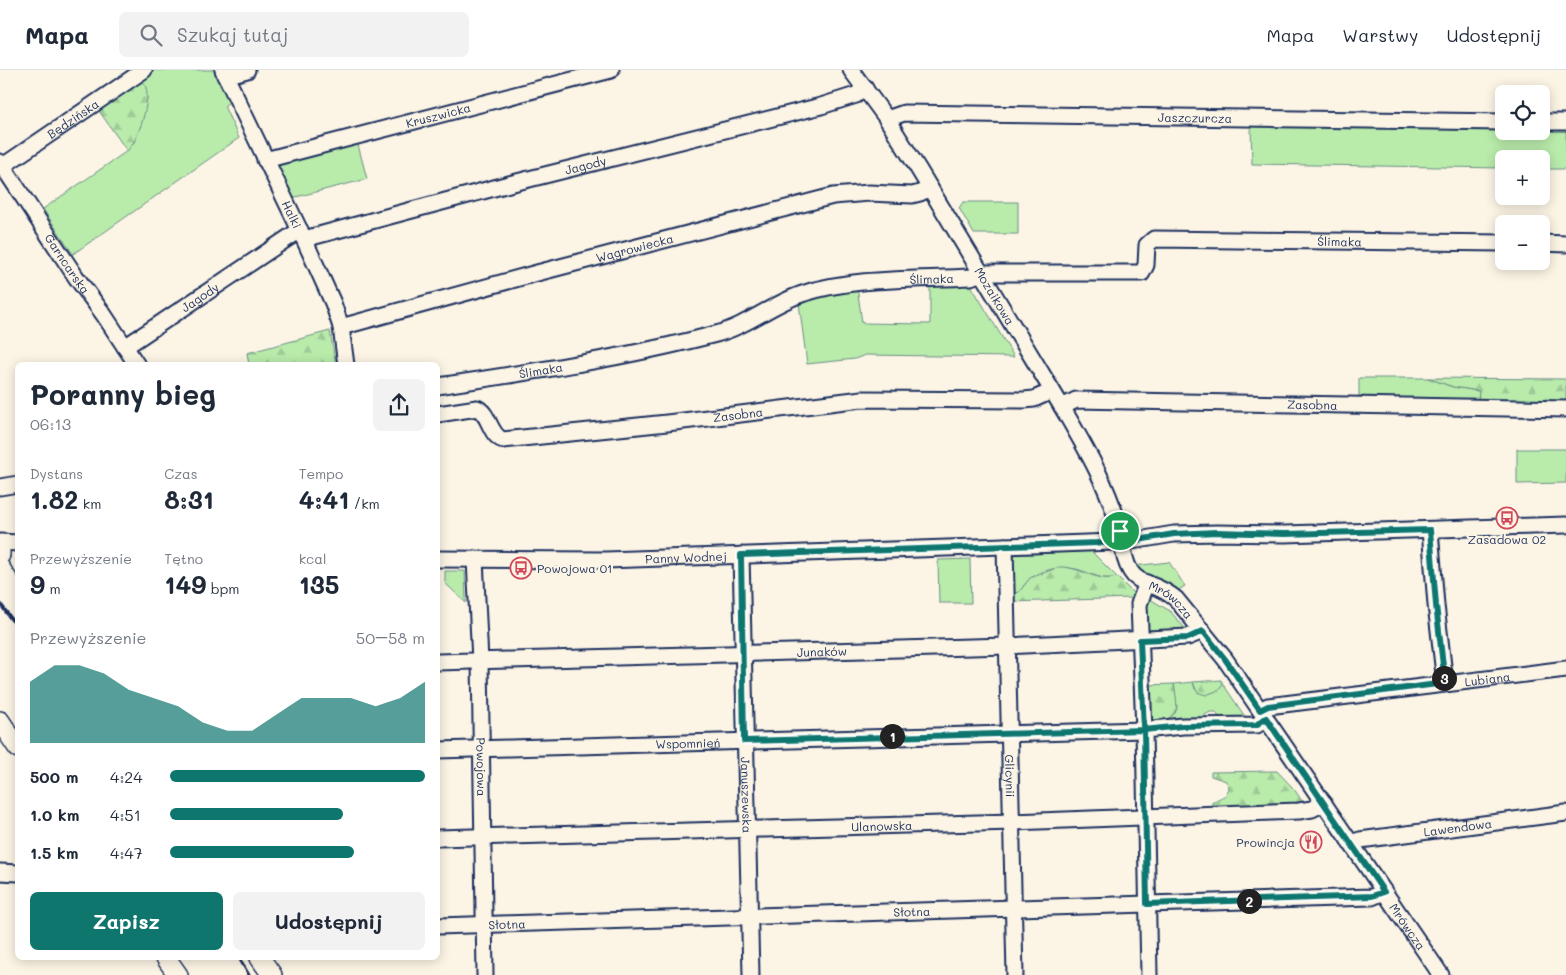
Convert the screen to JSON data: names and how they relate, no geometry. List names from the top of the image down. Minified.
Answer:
{"streets":{"street":["Kruszwicka","Jaszczurcza","Będzińska","Jagody","Halki","Ślimaka","Wągrowiecka","Garncarska","Mozaikowa","Zasobna","Panny Wodnej","Mrówcza","Junaków","Lubiana","Wspomnień","Powojowa","Glicynii","Januszewska","Ulanowska","Lawendowa","Słotna"]},"crossings":[["Kruszwicka","Halki"],["Jaszczurcza","Mozaikowa"],["Będzińska","Garncarska"],["Jagody","Halki"],["Jagody","Garncarska"],["Jagody","Mozaikowa"],["Halki","Wągrowiecka"],["Ślimaka","Mozaikowa"],["Wągrowiecka","Mozaikowa"],["Mozaikowa","Zasobna"],["Mozaikowa","Panny Wodnej"],["Mozaikowa","Mrówcza"],["Panny Wodnej","Mrówcza"],["Panny Wodnej","Powojowa"],["Panny Wodnej","Glicynii"],["Panny Wodnej","Januszewska"],["Mrówcza","Junaków"],["Mrówcza","Lubiana"],["Mrówcza","Wspomnień"],["Mrówcza","Ulanowska"],["Mrówcza","Lawendowa"],["Mrówcza","Słotna"],["Junaków","Powojowa"],["Junaków","Glicynii"],["Junaków","Januszewska"],["Lubiana","Wspomnień"],["Wspomnień","Powojowa"],["Wspomnień","Glicynii"],["Wspomnień","Januszewska"],["Powojowa","Ulanowska"],["Powojowa","Słotna"],["Glicynii","Ulanowska"],["Glicynii","Słotna"],["Januszewska","Ulanowska"],["Januszewska","Słotna"]],"places":{"bus stop":["Zasadowa 02","Powojowa 01"],"restaurant":["Prowincja"]},"page":{"header":"Mapa","search":"Szukaj tutaj","nav":["Mapa","Warstwy","Udostępnij"],"map_buttons":["+","−"],"heading":["Poranny bieg","06:13"],"stats":[["Dystans","1.82 km"],["Czas","8:31"],["Tempo","4:41 /km"],["Przewyższenie","9 m"],["Tętno","149 bpm"],["kcal","135"]],"chart":["Przewyższenie","50–58 m"],"pins":["3","1","2"],"list":[{"name":"500 m","note":"4:24"},{"name":"1.0 km","note":"4:51"},{"name":"1.5 km","note":"4:47"}],"buttons":["Zapisz","Udostępnij"]}}
